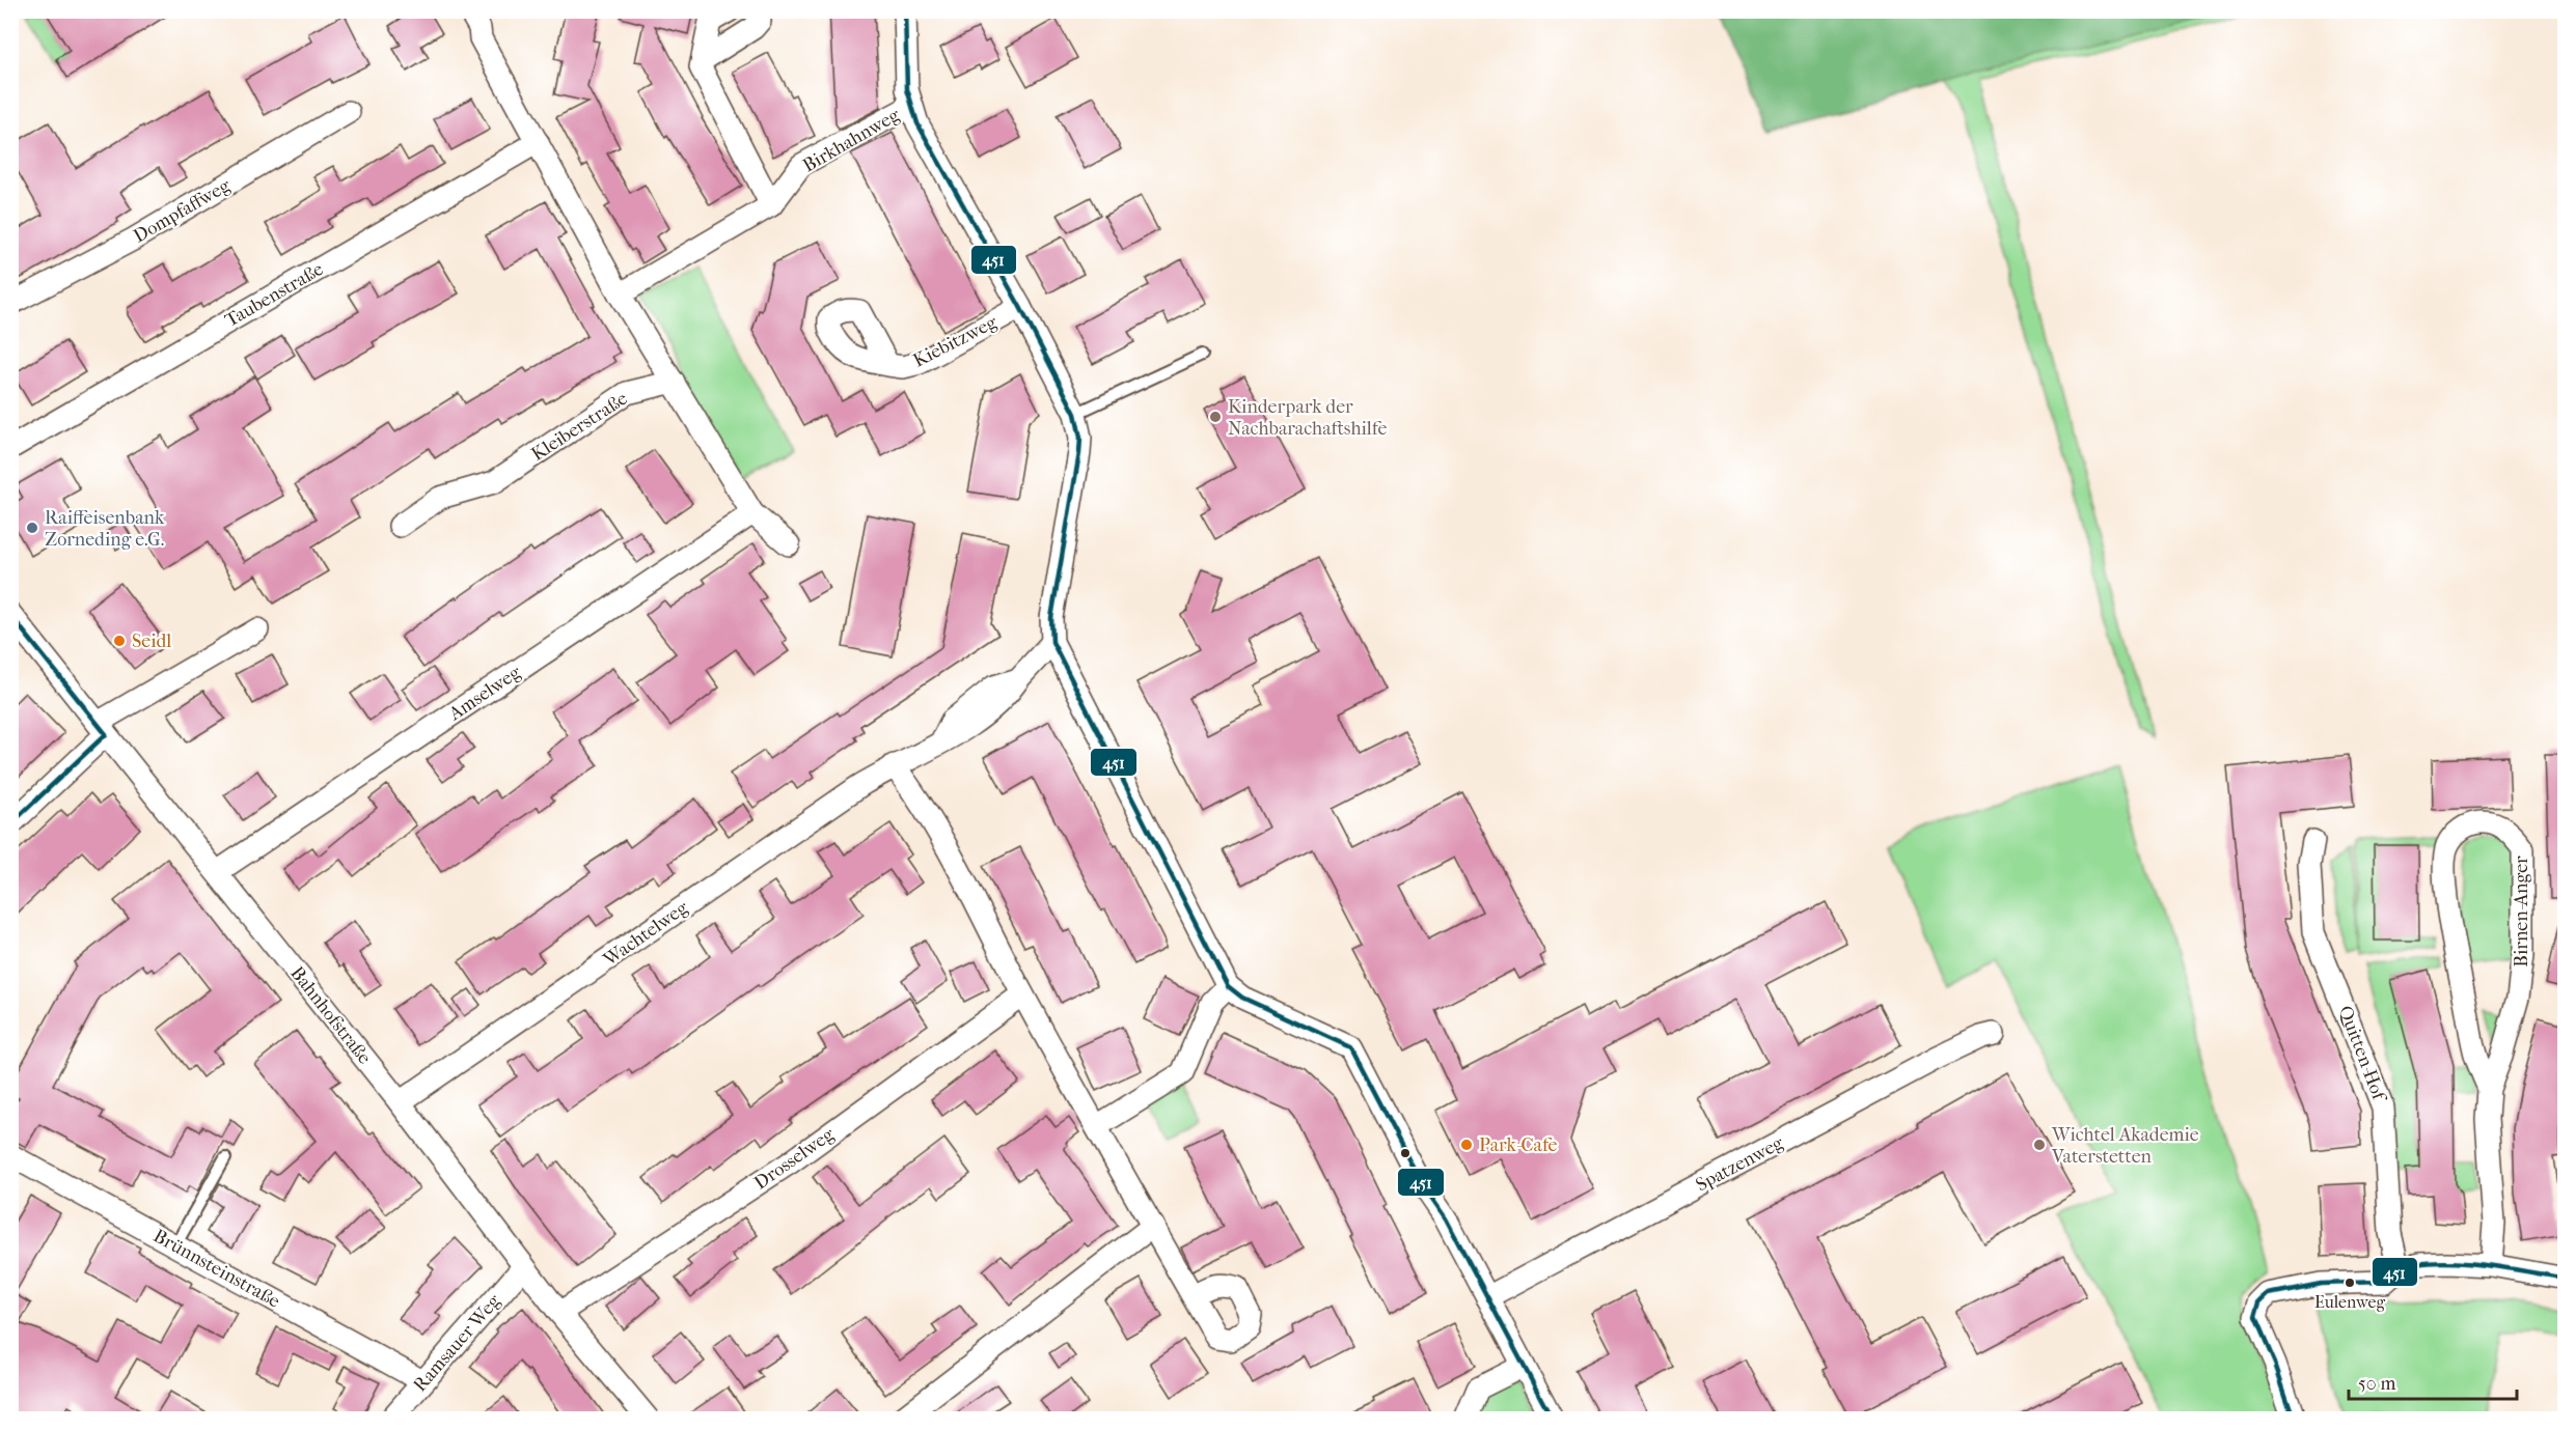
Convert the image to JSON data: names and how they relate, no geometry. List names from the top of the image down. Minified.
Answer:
{"streets":{"street":["Birkhahnweg","Dompfaffweg","Taubenstraße","Kiebitzweg","Kleiberstraße","Amselweg","Birnen-Anger","Wachtelweg","Bahnhofstraße","Quitten-Hof","Drosselweg","Spatzenweg","Brünnsteinstraße","Ramsauer Weg"]},"crossings":[["Amselweg","Bahnhofstraße"],["Wachtelweg","Bahnhofstraße"],["Bahnhofstraße","Drosselweg"],["Bahnhofstraße","Ramsauer Weg"],["Brünnsteinstraße","Ramsauer Weg"]],"places":["Kinderpark der Nachbarachaftshilfe","Raiffeisenbank Zorneding e.G.","Seidl","Park-Cafe","Wichtel Akademie Vaterstetten","Eulenweg"],"lines":["transit line 451"],"scale_bar":"50 m"}
